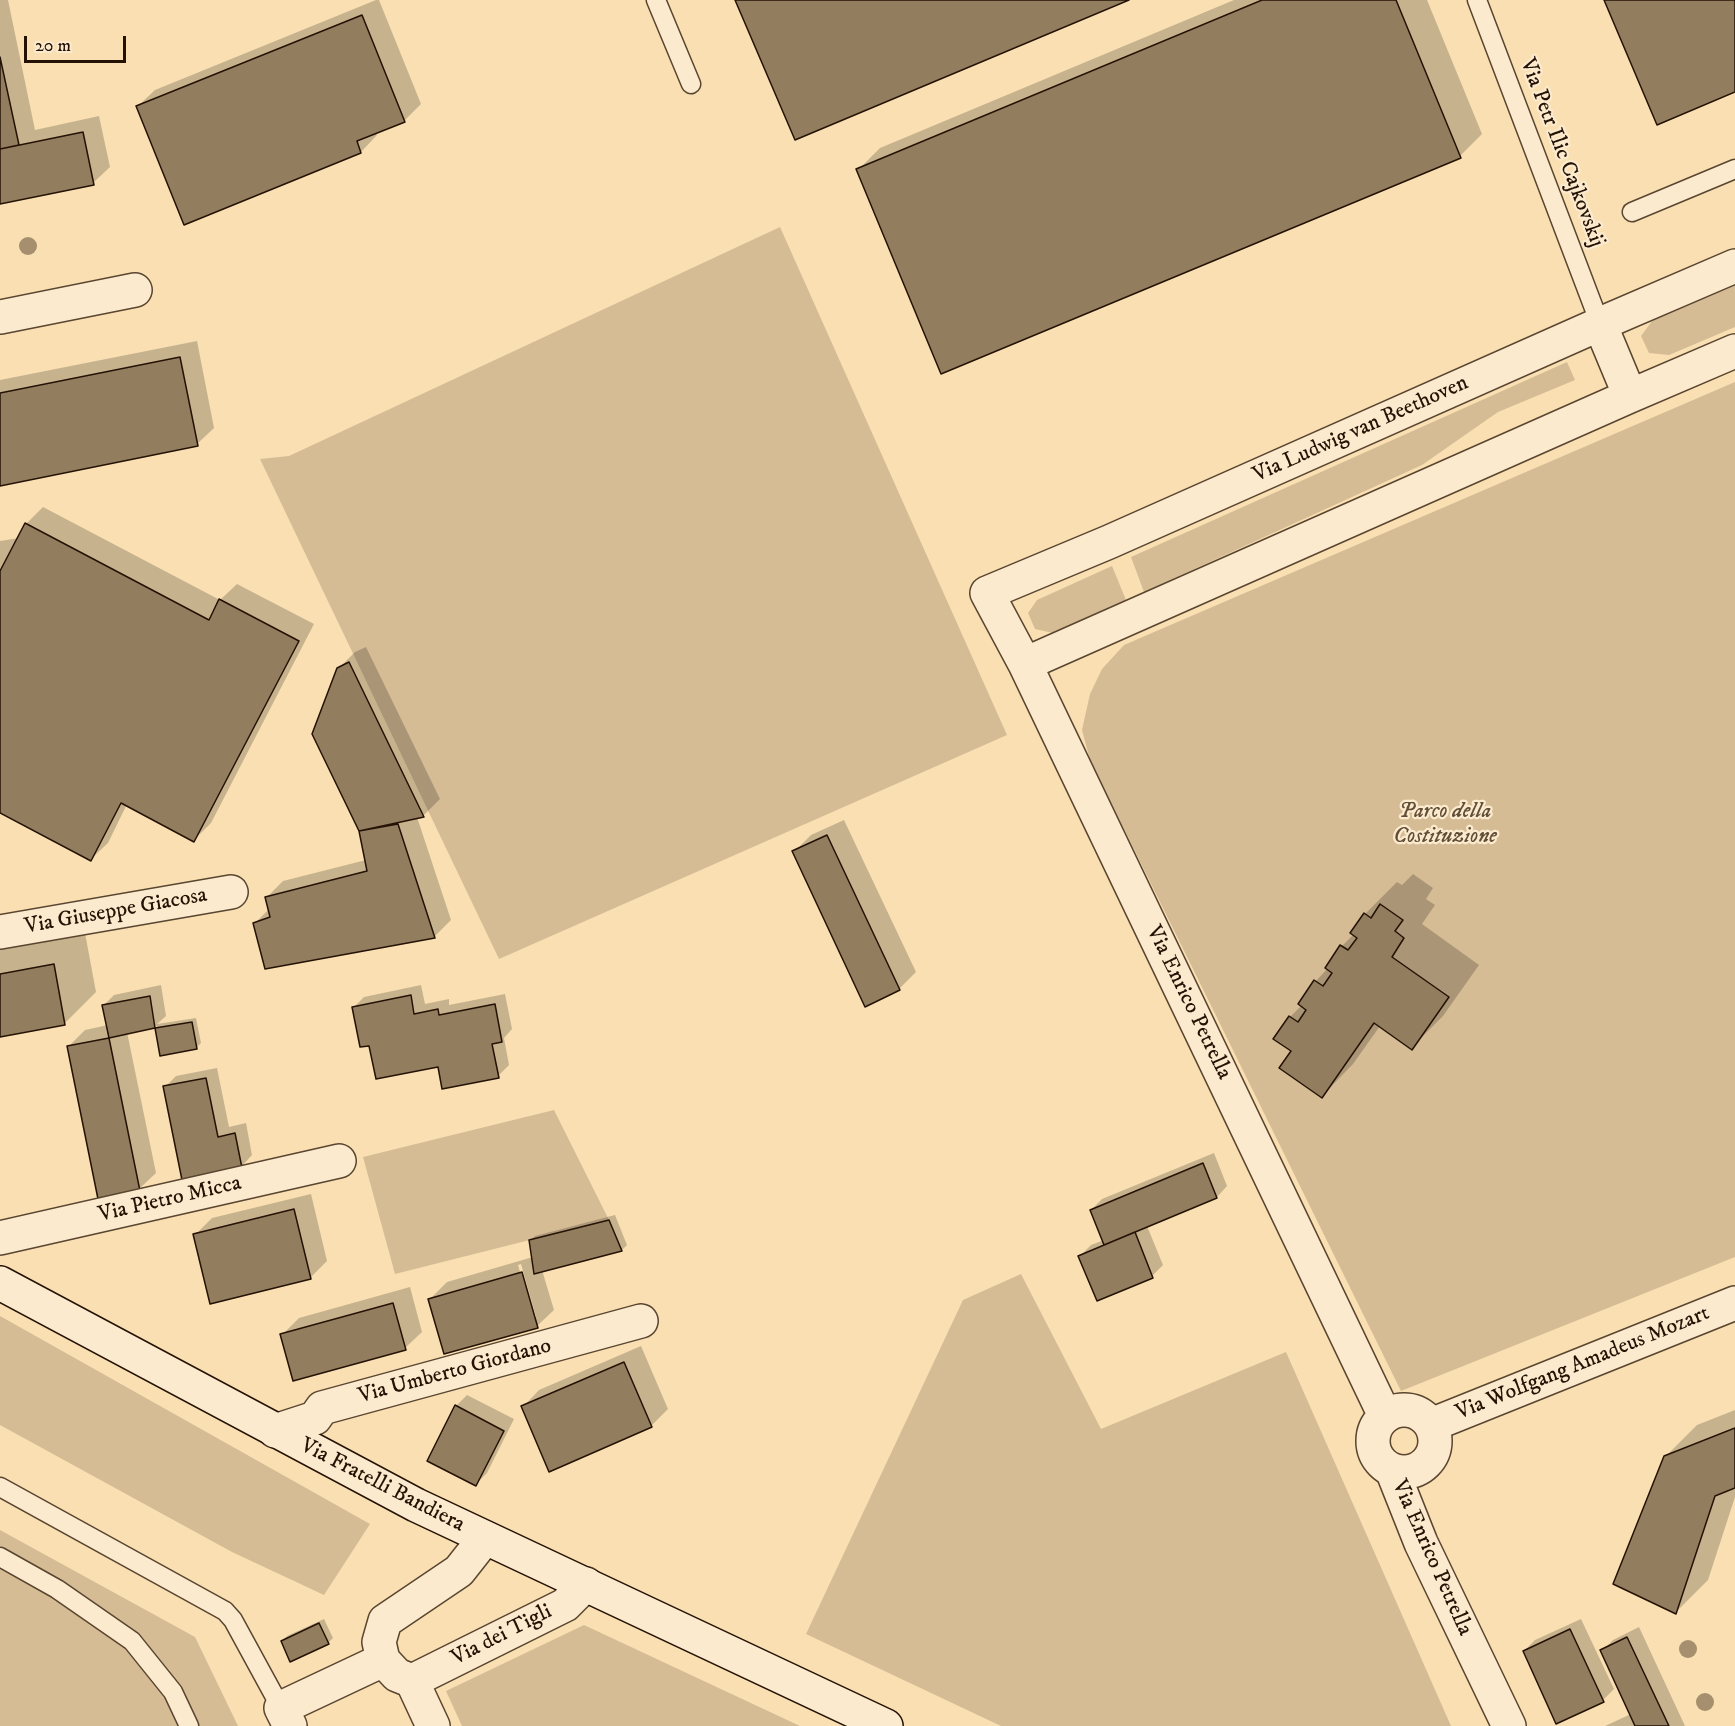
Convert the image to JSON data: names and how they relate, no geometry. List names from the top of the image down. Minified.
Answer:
{"streets":{"street":["Via Ludwig van Beethoven","Via Giuseppe Giacosa","Via Enrico Petrella","Via Pietro Micca","Via Wolfgang Amadeus Mozart","Via Umberto Giordano","Via Fratelli Bandiera","Via dei Tigli"],"lane":["Via Petr Ilic Cajkovskij"]},"crossings":[["Via Petr Ilic Cajkovskij","Via Ludwig van Beethoven"],["Via Ludwig van Beethoven","Via Enrico Petrella"],["Via Enrico Petrella","Via Wolfgang Amadeus Mozart"],["Via Umberto Giordano","Via Fratelli Bandiera"],["Via Fratelli Bandiera","Via dei Tigli"]],"parks":["Parco della Costituzione"],"scale_bar":"20 m"}
